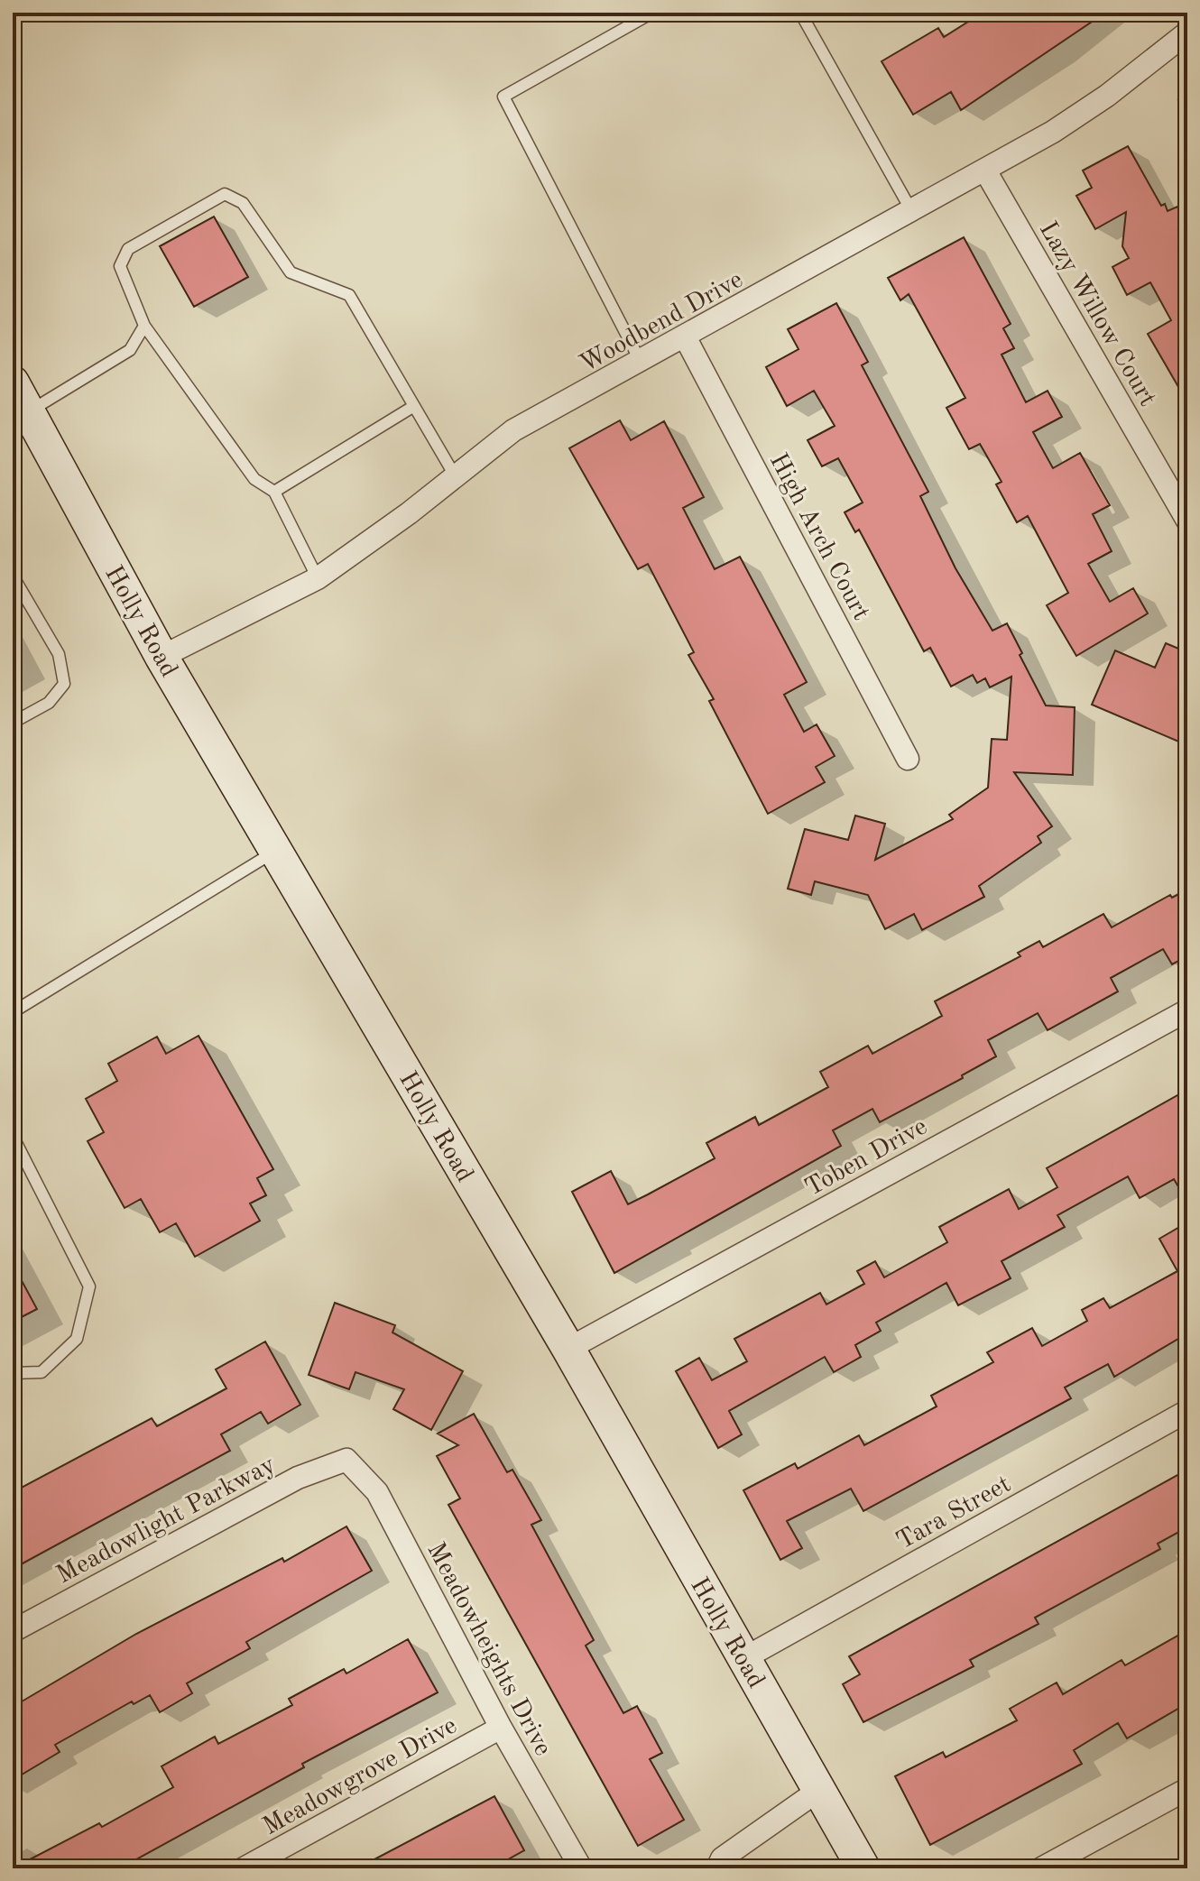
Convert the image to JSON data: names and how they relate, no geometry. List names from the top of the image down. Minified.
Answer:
{"streets":{"main road":["Holly Road"],"street":["Lazy Willow Court","Woodbend Drive","High Arch Court","Toben Drive","Tara Street","Meadowlight Parkway","Meadowheights Drive","Meadowgrove Drive"]},"crossings":[["Lazy Willow Court","Woodbend Drive"],["Woodbend Drive","High Arch Court"],["Woodbend Drive","Holly Road"],["Holly Road","Toben Drive"],["Holly Road","Tara Street"],["Meadowlight Parkway","Meadowheights Drive"],["Meadowheights Drive","Meadowgrove Drive"]]}
